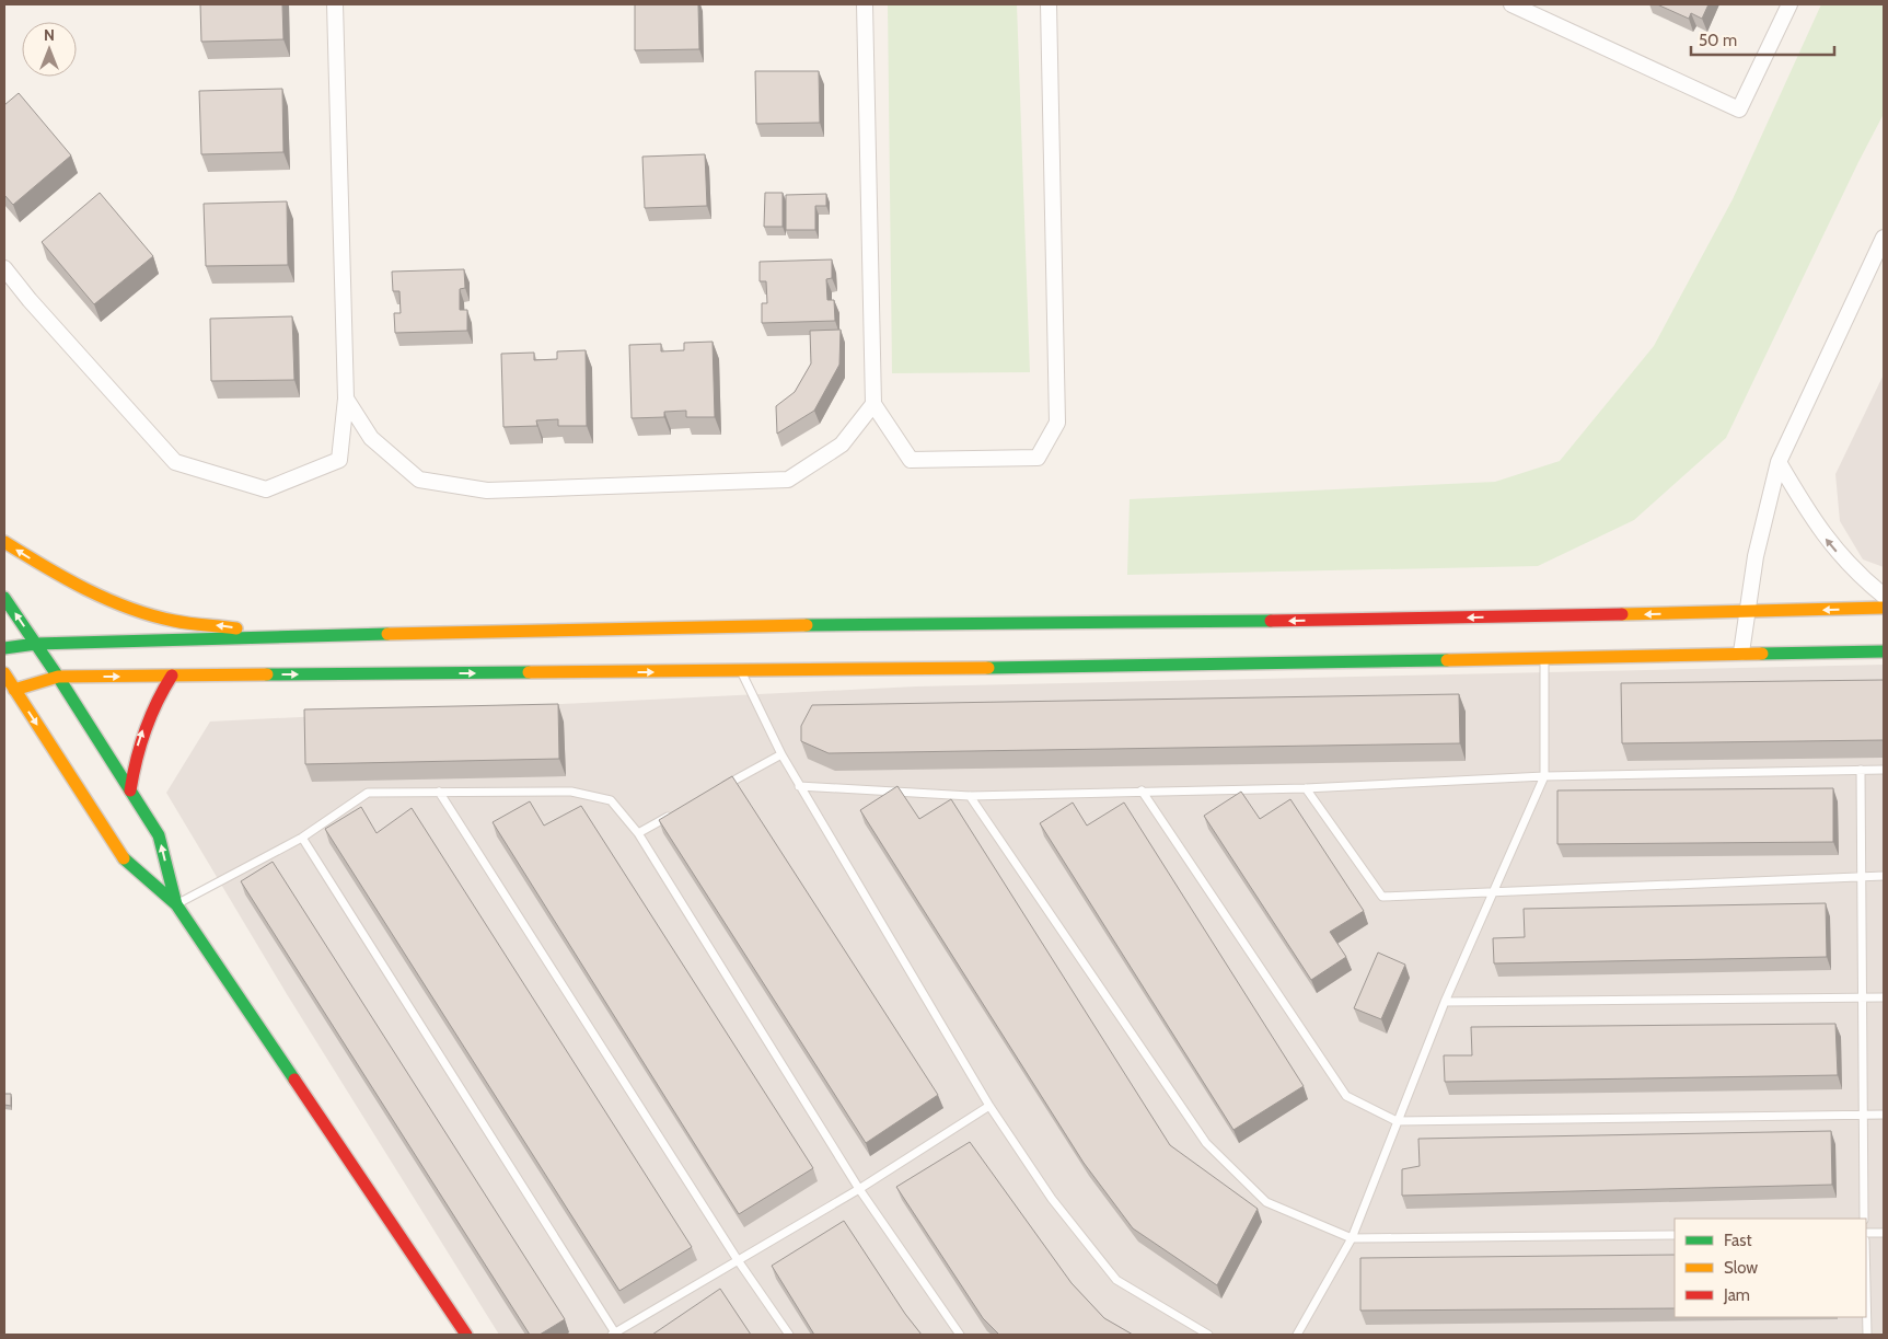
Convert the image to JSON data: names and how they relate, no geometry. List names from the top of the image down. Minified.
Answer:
{"legend":["Fast","Slow","Jam"],"scale_bar":"50 m","north":"top"}
